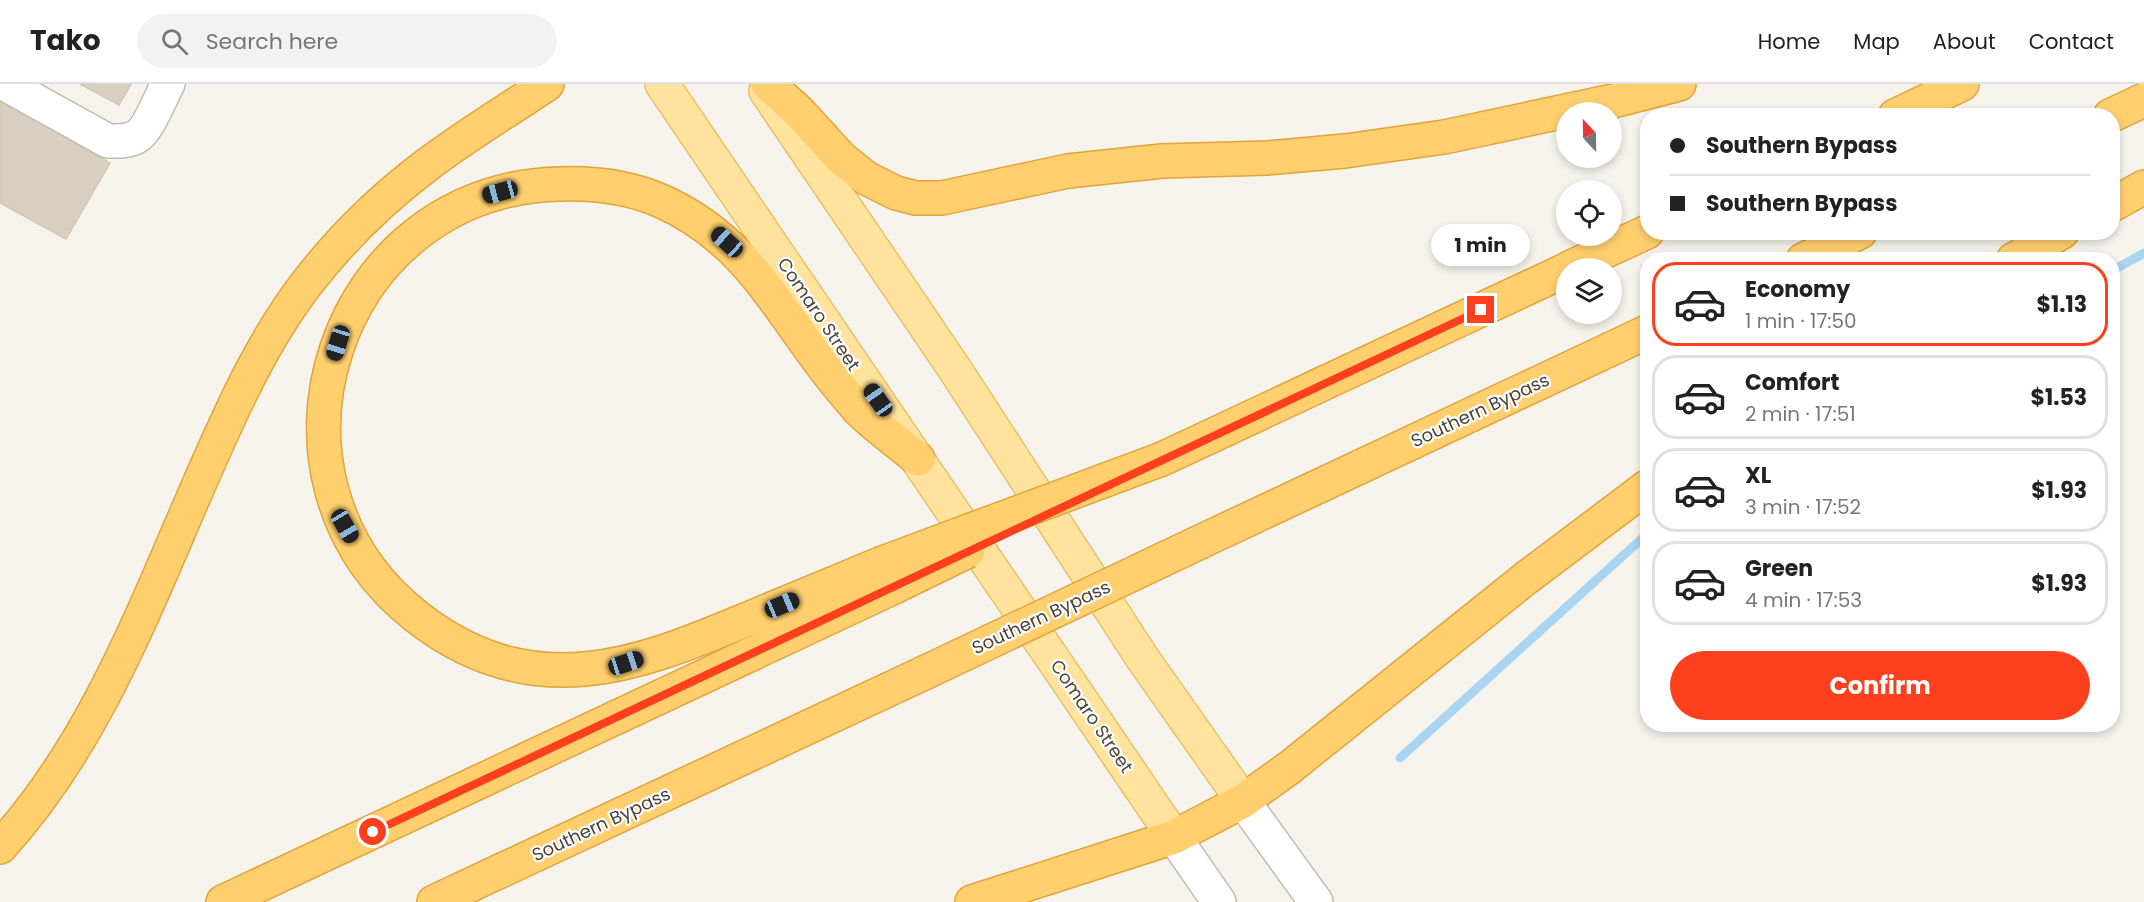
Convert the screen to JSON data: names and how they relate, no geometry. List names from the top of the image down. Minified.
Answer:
{"streets":{"highway":["Southern Bypass"],"main road":["Comaro Street"]},"north":"top","page":{"header":"Tako","search":"Search here","nav":["Home","Map","About","Contact"],"banner":["Southern Bypass","Southern Bypass"],"bubble":"1 min","list":[{"name":"Economy","note":"1 min · 17:50","value":"$1.13"},{"name":"Comfort","note":"2 min · 17:51","value":"$1.53"},{"name":"XL","note":"3 min · 17:52","value":"$1.93"},{"name":"Green","note":"4 min · 17:53","value":"$1.93"}],"buttons":"Confirm"}}
